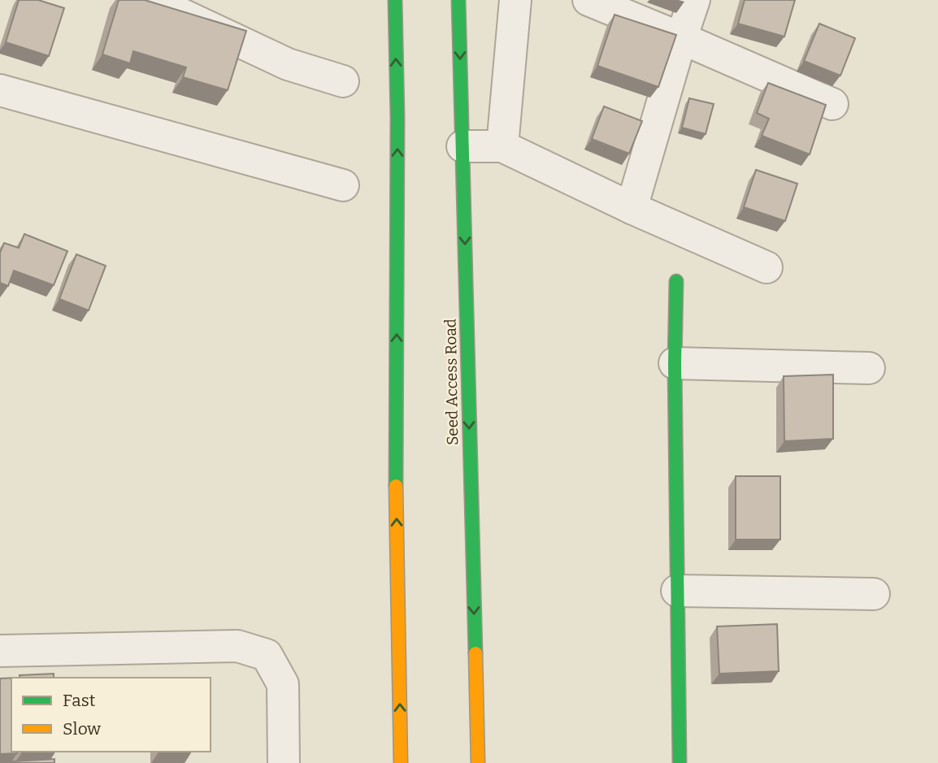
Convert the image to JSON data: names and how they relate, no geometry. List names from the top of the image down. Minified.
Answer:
{"streets":{"street":["Seed Access Road"]},"legend":["Fast","Slow"]}
